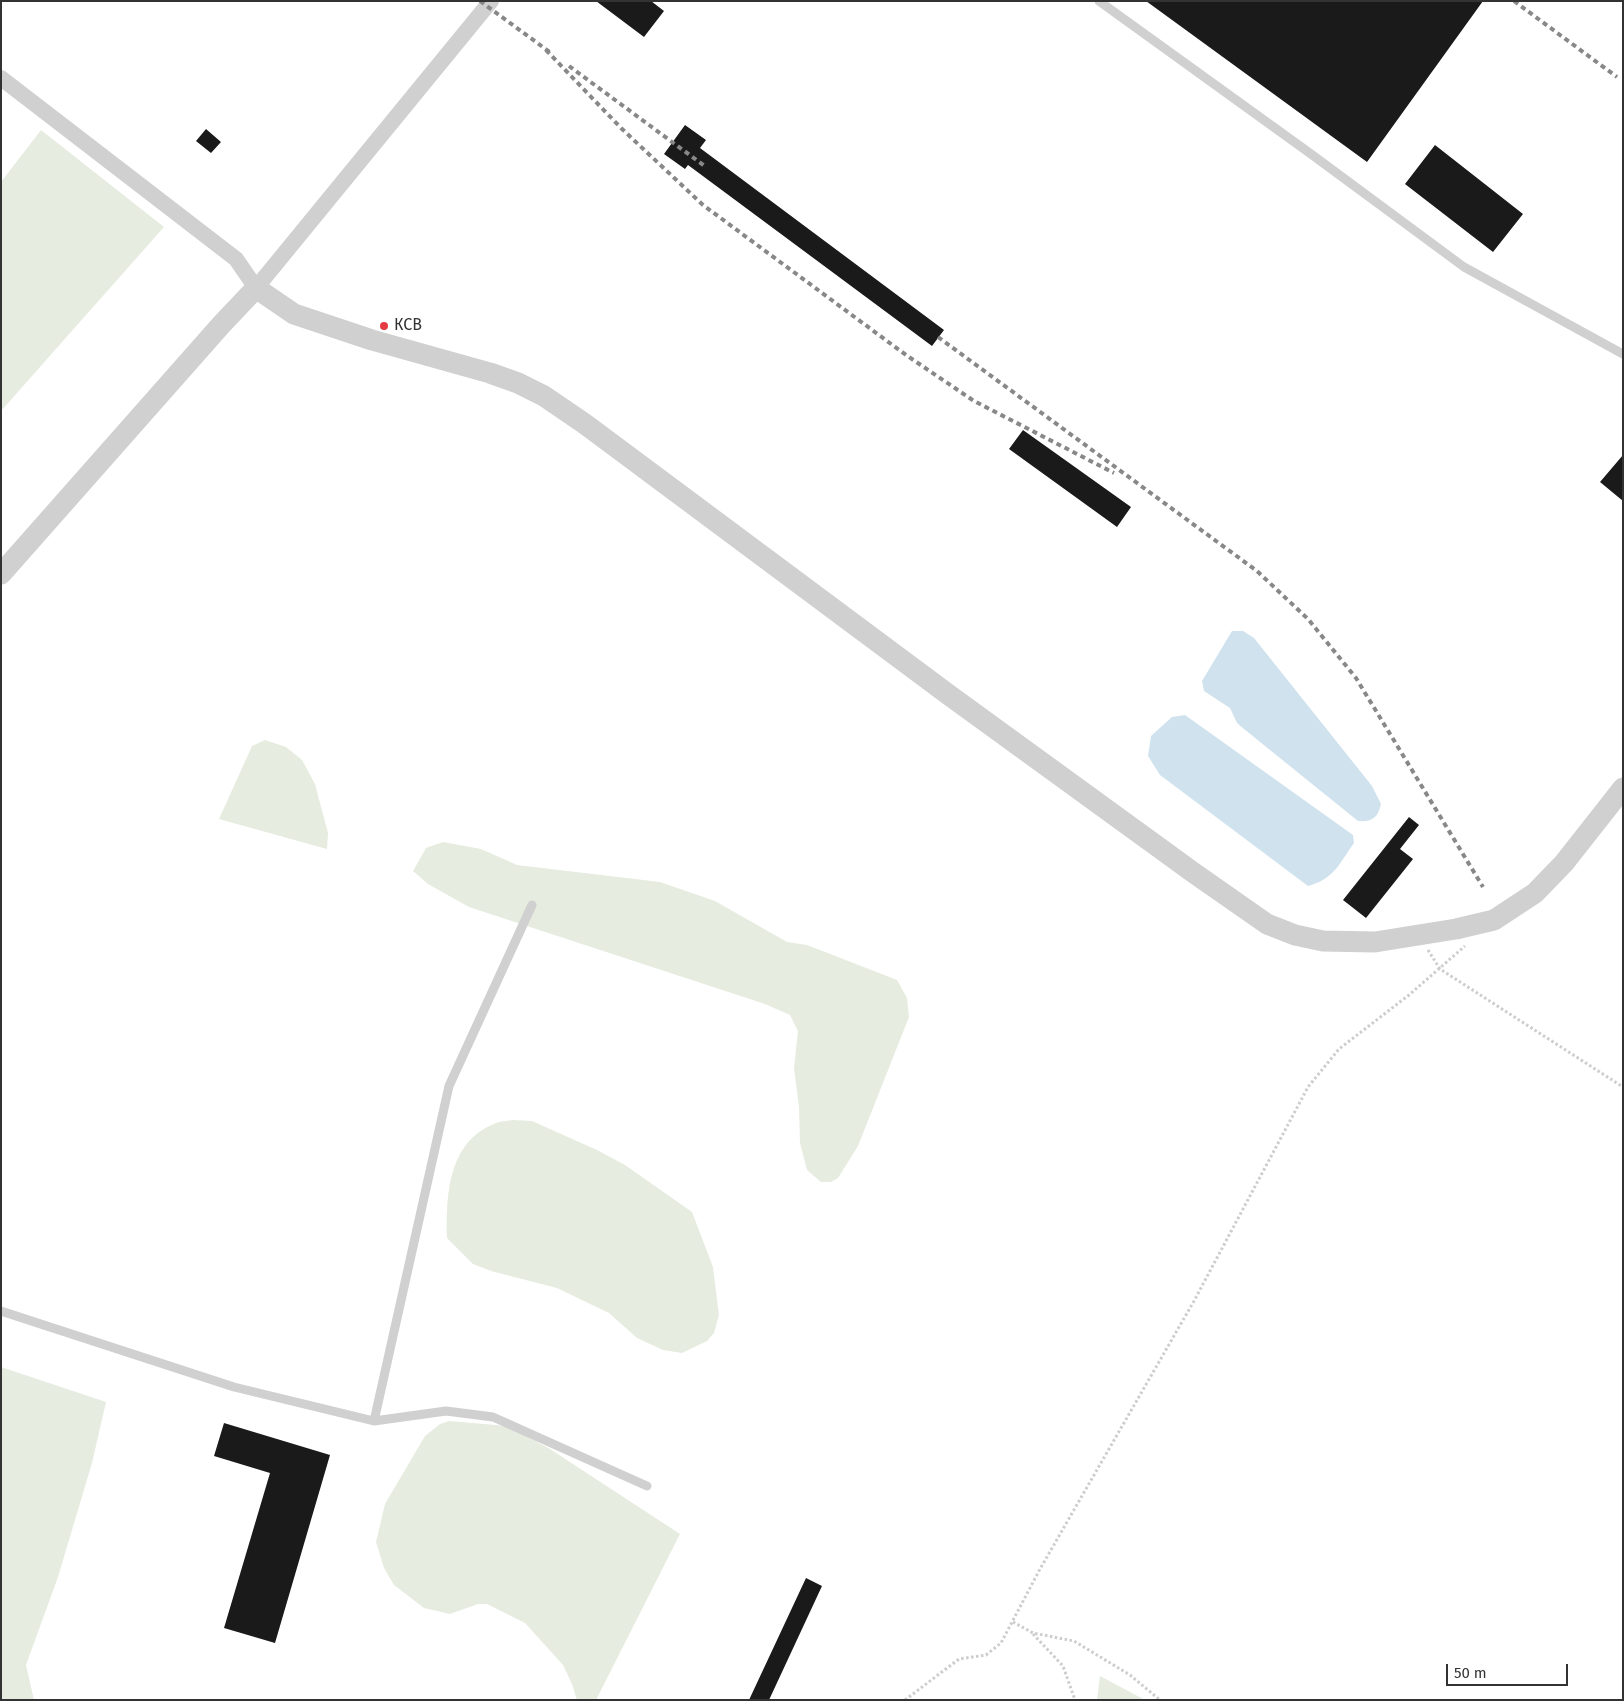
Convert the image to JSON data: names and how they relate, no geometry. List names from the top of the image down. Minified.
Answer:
{"places":["КСВ"],"scale_bar":"50 m"}
